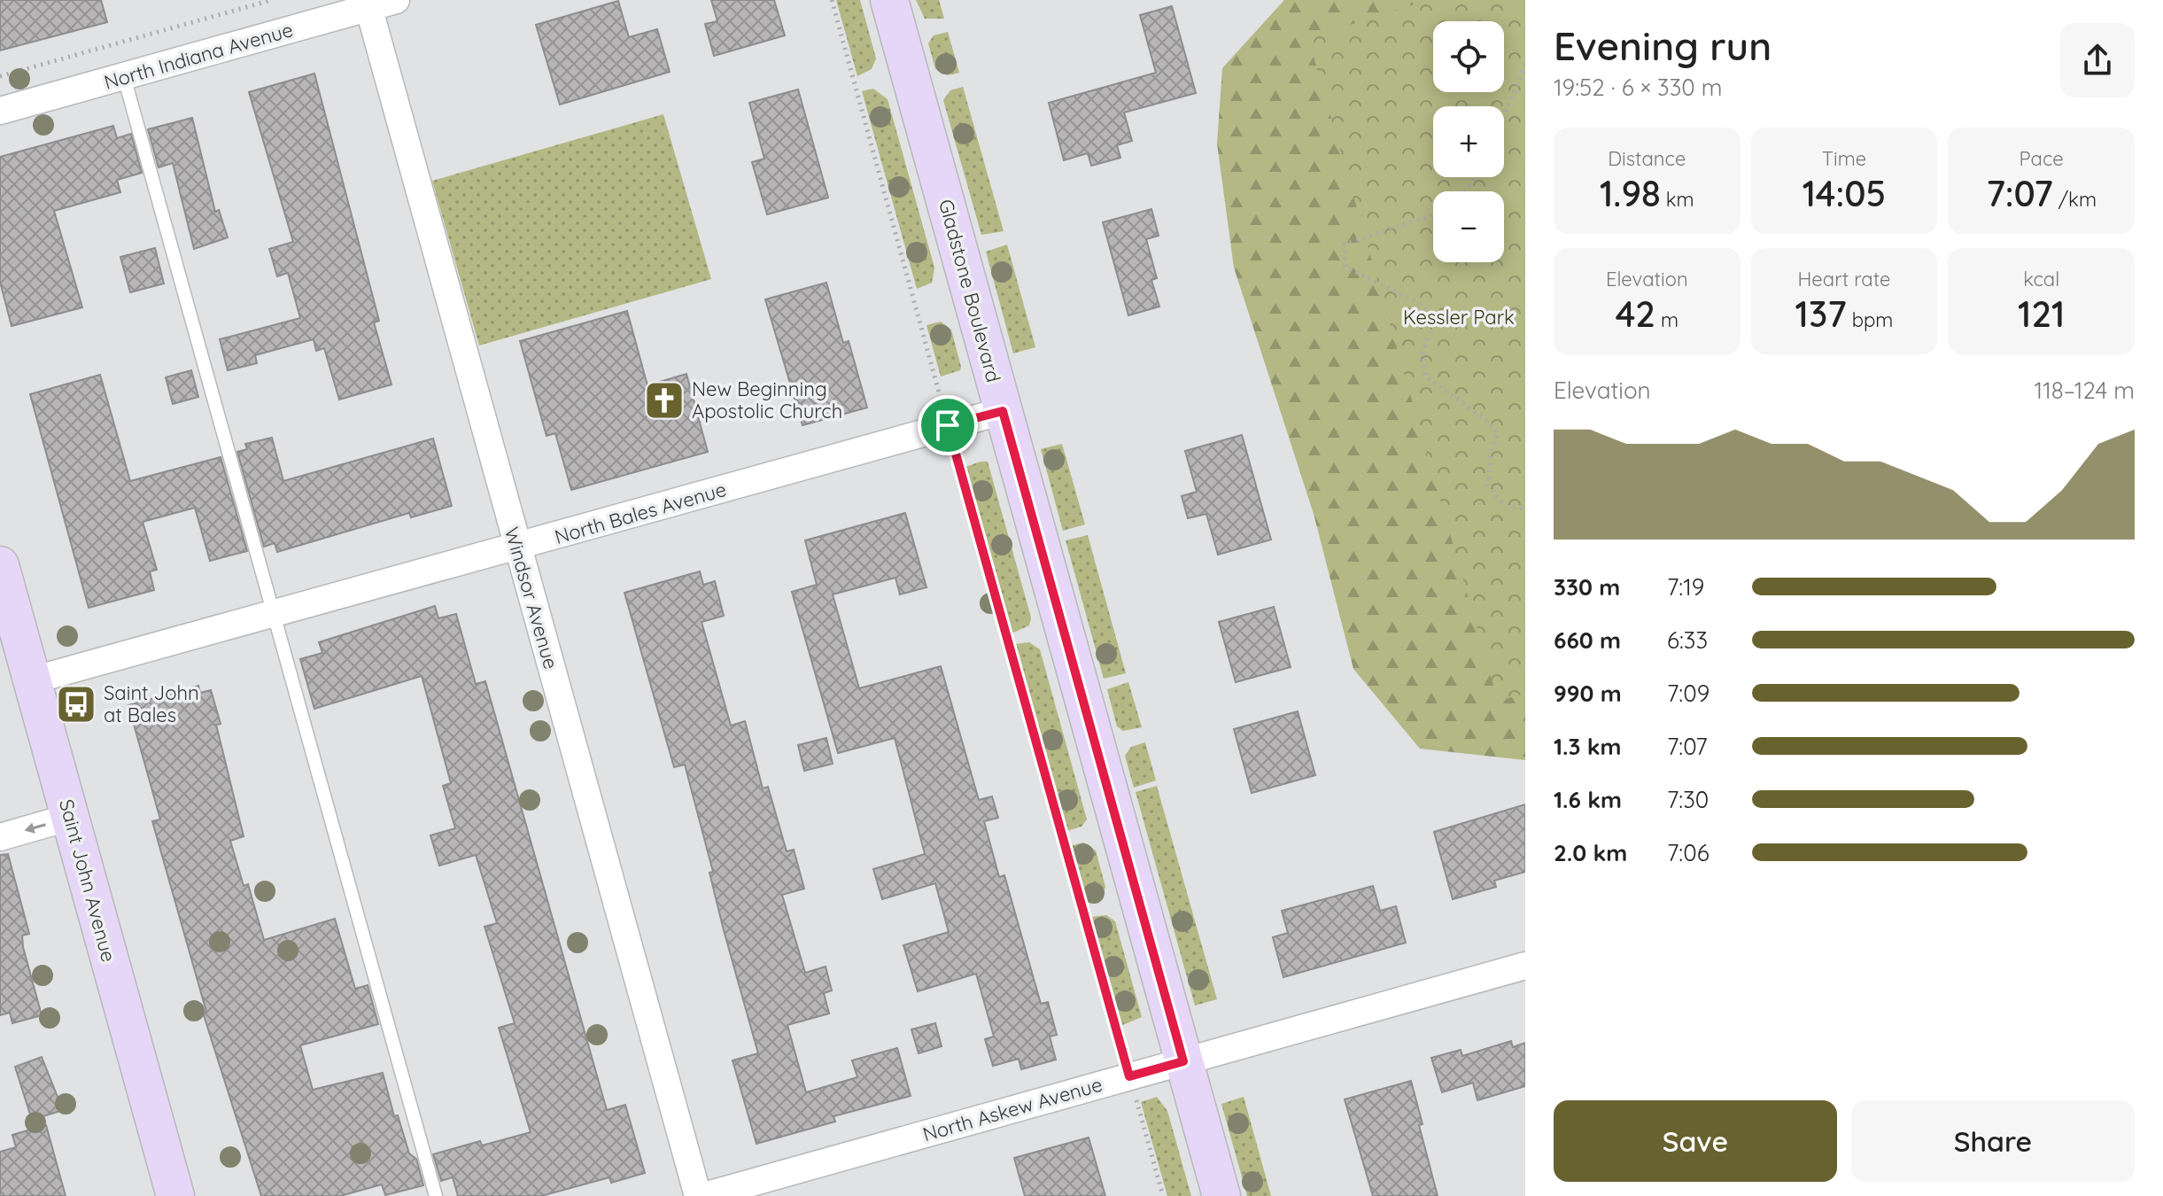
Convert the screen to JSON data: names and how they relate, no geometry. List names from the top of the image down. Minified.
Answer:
{"streets":{"street":["North Indiana Avenue","Gladstone Boulevard","North Bales Avenue","Windsor Avenue","Saint John Avenue","North Askew Avenue"]},"crossings":[["North Indiana Avenue","Windsor Avenue"],["Gladstone Boulevard","North Bales Avenue"],["Gladstone Boulevard","North Askew Avenue"],["North Bales Avenue","Windsor Avenue"],["North Bales Avenue","Saint John Avenue"]],"parks":["Kessler Park"],"places":{"church":["New Beginning Apostolic Church"],"bus stop":["Saint John at Bales"]},"page":{"heading":["Evening run","19:52 · 6 × 330 m"],"map_buttons":["+","−"],"stats":[["Distance","1.98 km"],["Time","14:05"],["Pace","7:07 /km"],["Elevation","42 m"],["Heart rate","137 bpm"],["kcal","121"]],"chart":["Elevation","118–124 m"],"list":[{"name":"330 m","note":"7:19"},{"name":"660 m","note":"6:33"},{"name":"990 m","note":"7:09"},{"name":"1.3 km","note":"7:07"},{"name":"1.6 km","note":"7:30"},{"name":"2.0 km","note":"7:06"}],"buttons":["Save","Share"]}}
